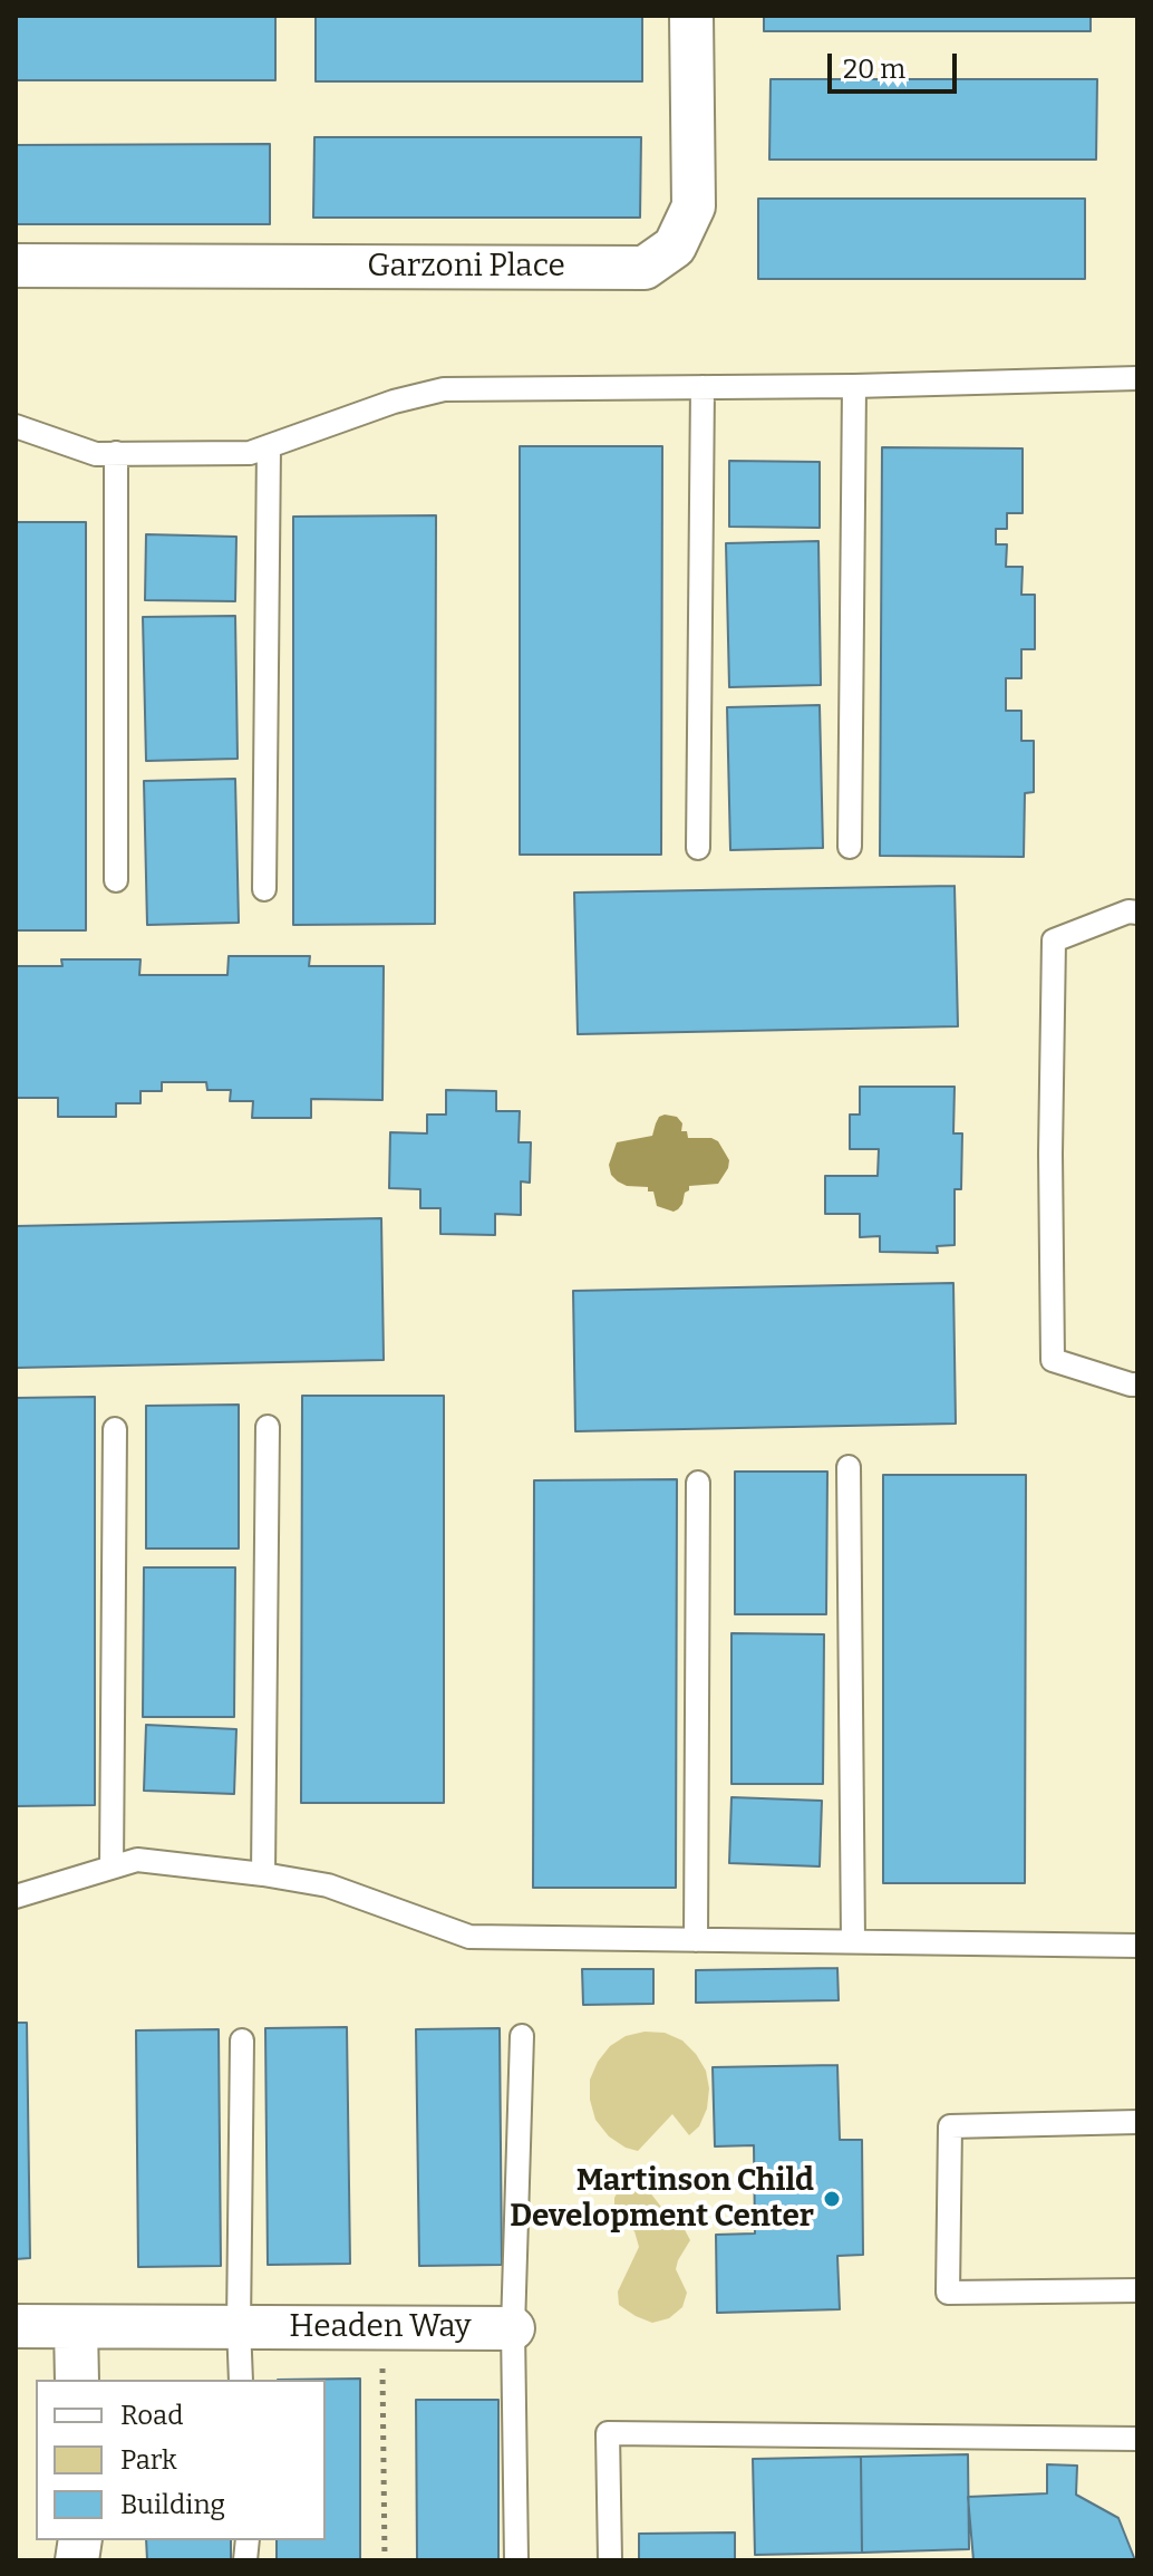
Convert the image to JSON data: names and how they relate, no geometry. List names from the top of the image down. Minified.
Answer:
{"streets":{"street":["Garzoni Place","Headen Way"]},"places":["Martinson Child Development Center"],"legend":["Road","Park","Building"],"scale_bar":"20 m"}
